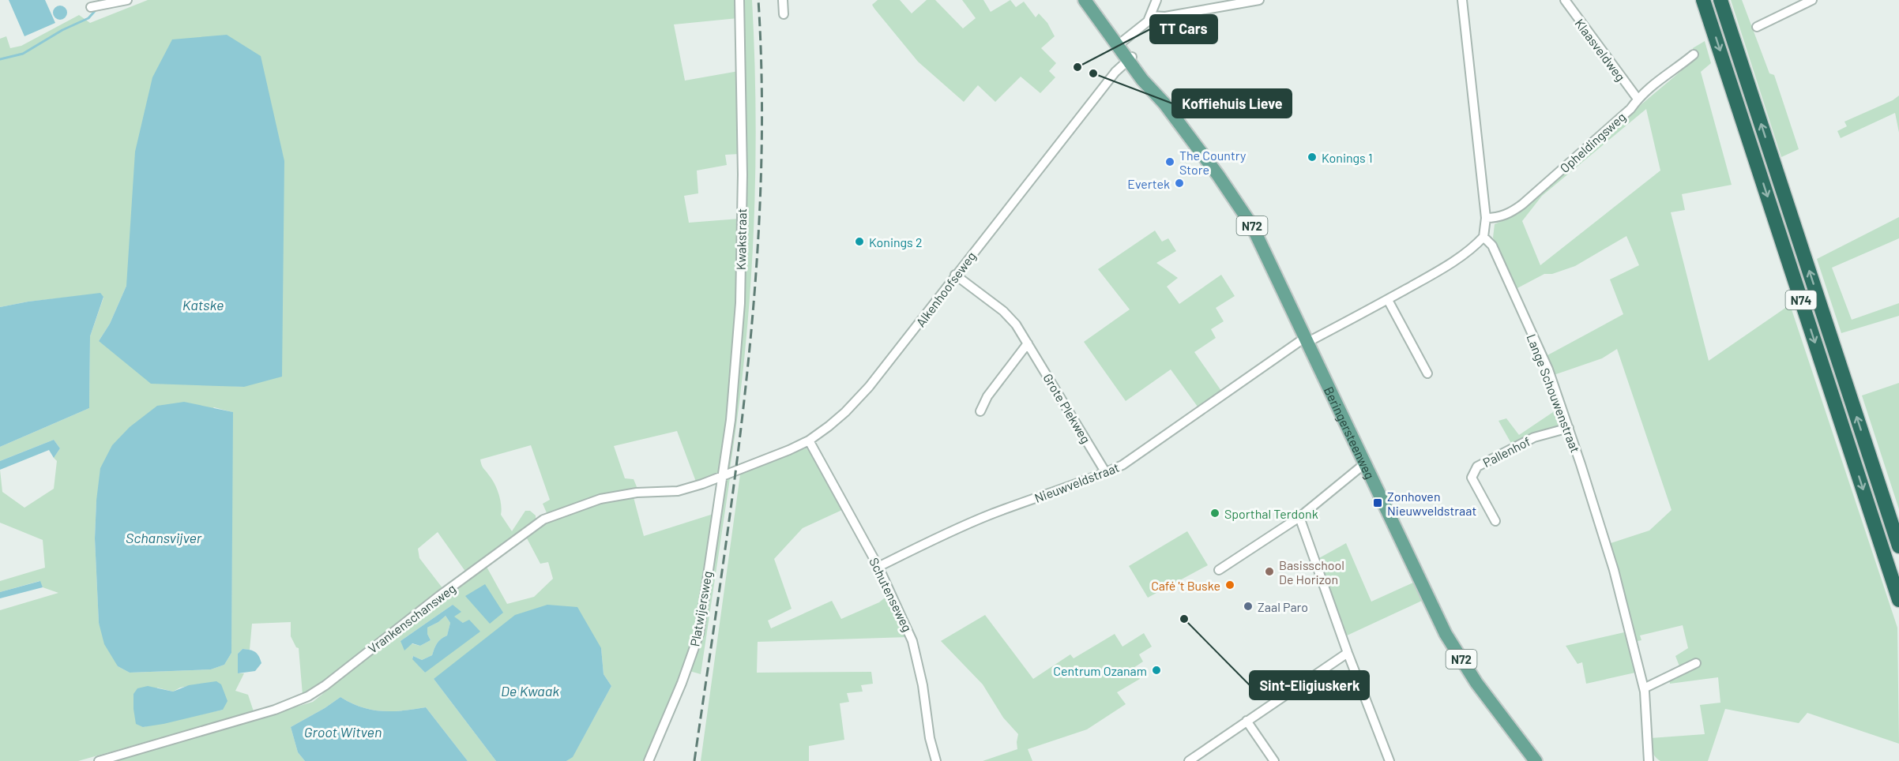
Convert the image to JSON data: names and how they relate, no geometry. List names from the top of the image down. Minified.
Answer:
{"streets":{"highway":["N74"],"main road":["N72","Beringersteenweg"],"street":["Klaasveldweg","Opheldingsweg","Kwakstraat","Alkenhoofseweg","Lange Schouwenstraat","Grote Plekweg","Pallenhof","Nieuwveldstraat","Schutenseweg","Platwijersweg","Vrankenschansweg"]},"crossings":[["Klaasveldweg","Opheldingsweg"],["Kwakstraat","Alkenhoofseweg"],["Kwakstraat","Platwijersweg"],["Kwakstraat","Vrankenschansweg"],["Alkenhoofseweg","Grote Plekweg"],["Alkenhoofseweg","Beringersteenweg"],["Alkenhoofseweg","Schutenseweg"],["Alkenhoofseweg","Platwijersweg"],["Alkenhoofseweg","Vrankenschansweg"],["Lange Schouwenstraat","Pallenhof"],["Grote Plekweg","Nieuwveldstraat"],["Beringersteenweg","Nieuwveldstraat"],["Nieuwveldstraat","Schutenseweg"],["Platwijersweg","Vrankenschansweg"]],"water":["Katske","Schansvijver","De Kwaak","Groot Witven"],"places":{"other":["TT Cars","Koffiehuis Lieve","Konings 1","The Country Store","Evertek","Konings 2","Sporthal Terdonk","Basisschool De Horizon","Café 't Buske","Zaal Paro","Sint-Eligiuskerk","Centrum Ozanam"],"transit":["Zonhoven Nieuwveldstraat"]}}
